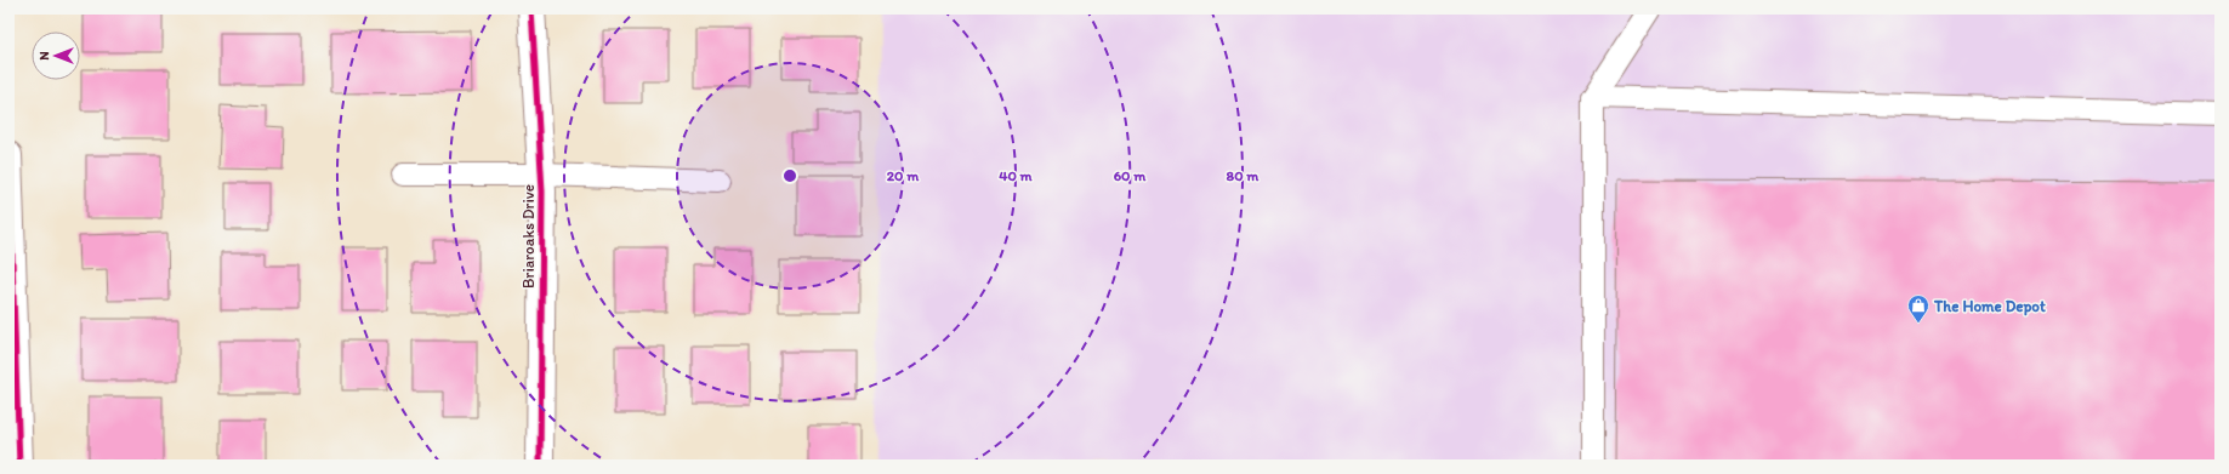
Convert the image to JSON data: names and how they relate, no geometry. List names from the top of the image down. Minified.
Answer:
{"streets":{"street":["Briaroaks Drive"]},"places":{"shop":["The Home Depot"]},"north":"left","rings":["20 m","40 m","60 m","80 m"]}
